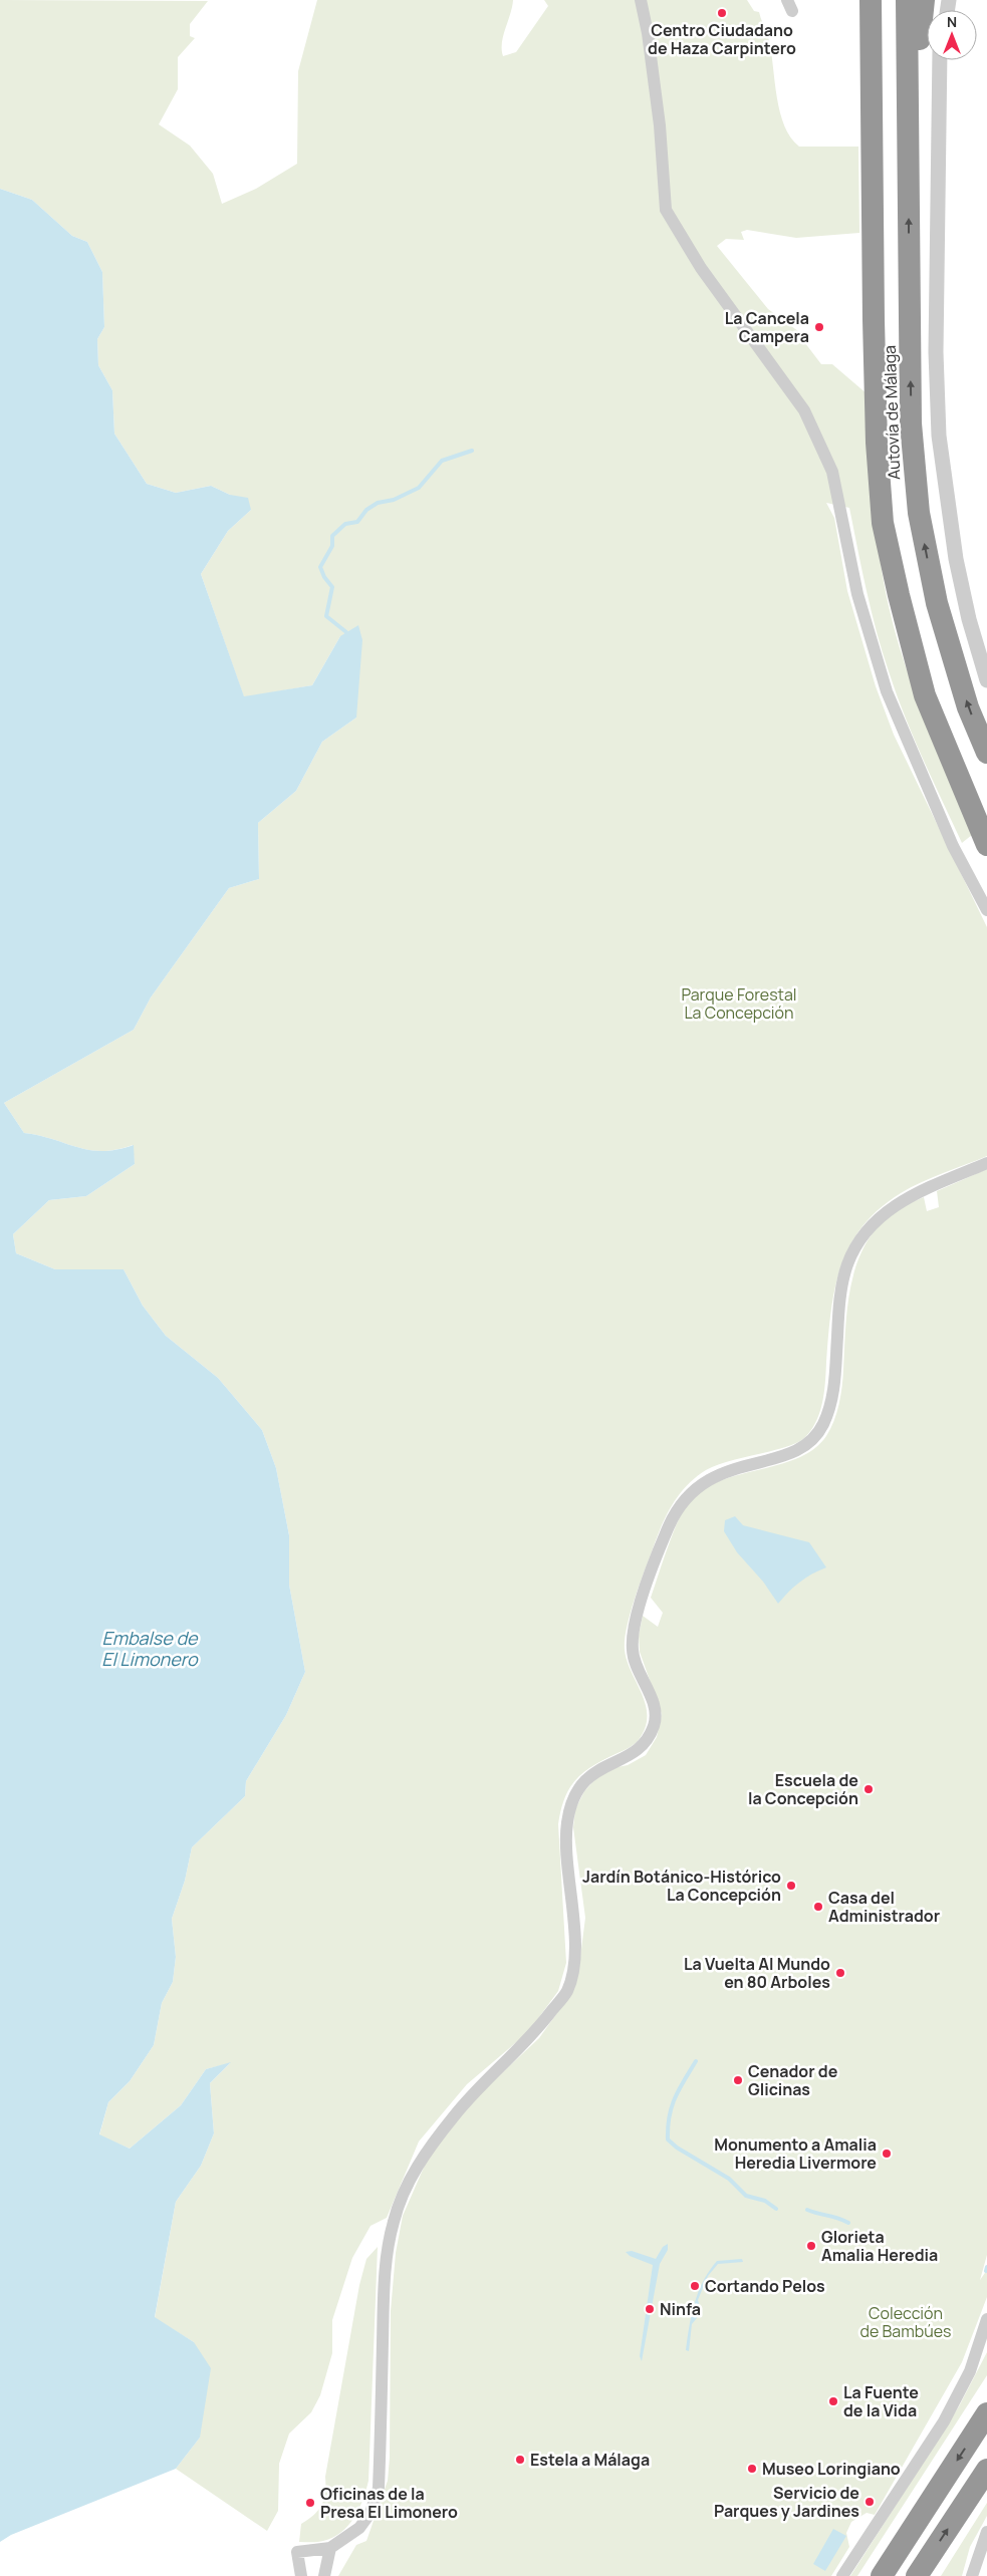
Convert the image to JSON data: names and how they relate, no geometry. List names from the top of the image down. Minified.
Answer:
{"streets":{"highway":["Autovía de Málaga"]},"water":["Embalse de El Limonero"],"parks":["Parque Forestal La Concepción","Colección de Bambúes"],"places":["Centro Ciudadano de Haza Carpintero","La Cancela Campera","Escuela de la Concepción","Jardín Botánico-Histórico La Concepción","Casa del Administrador","La Vuelta Al Mundo en 80 Arboles","Cenador de Glicinas","Monumento a Amalia Heredia Livermore","Glorieta Amalia Heredia","Cortando Pelos","Ninfa","La Fuente de la Vida","Estela a Málaga","Museo Loringiano","Servicio de Parques y Jardines","Oficinas de la Presa El Limonero"],"north":"top"}
